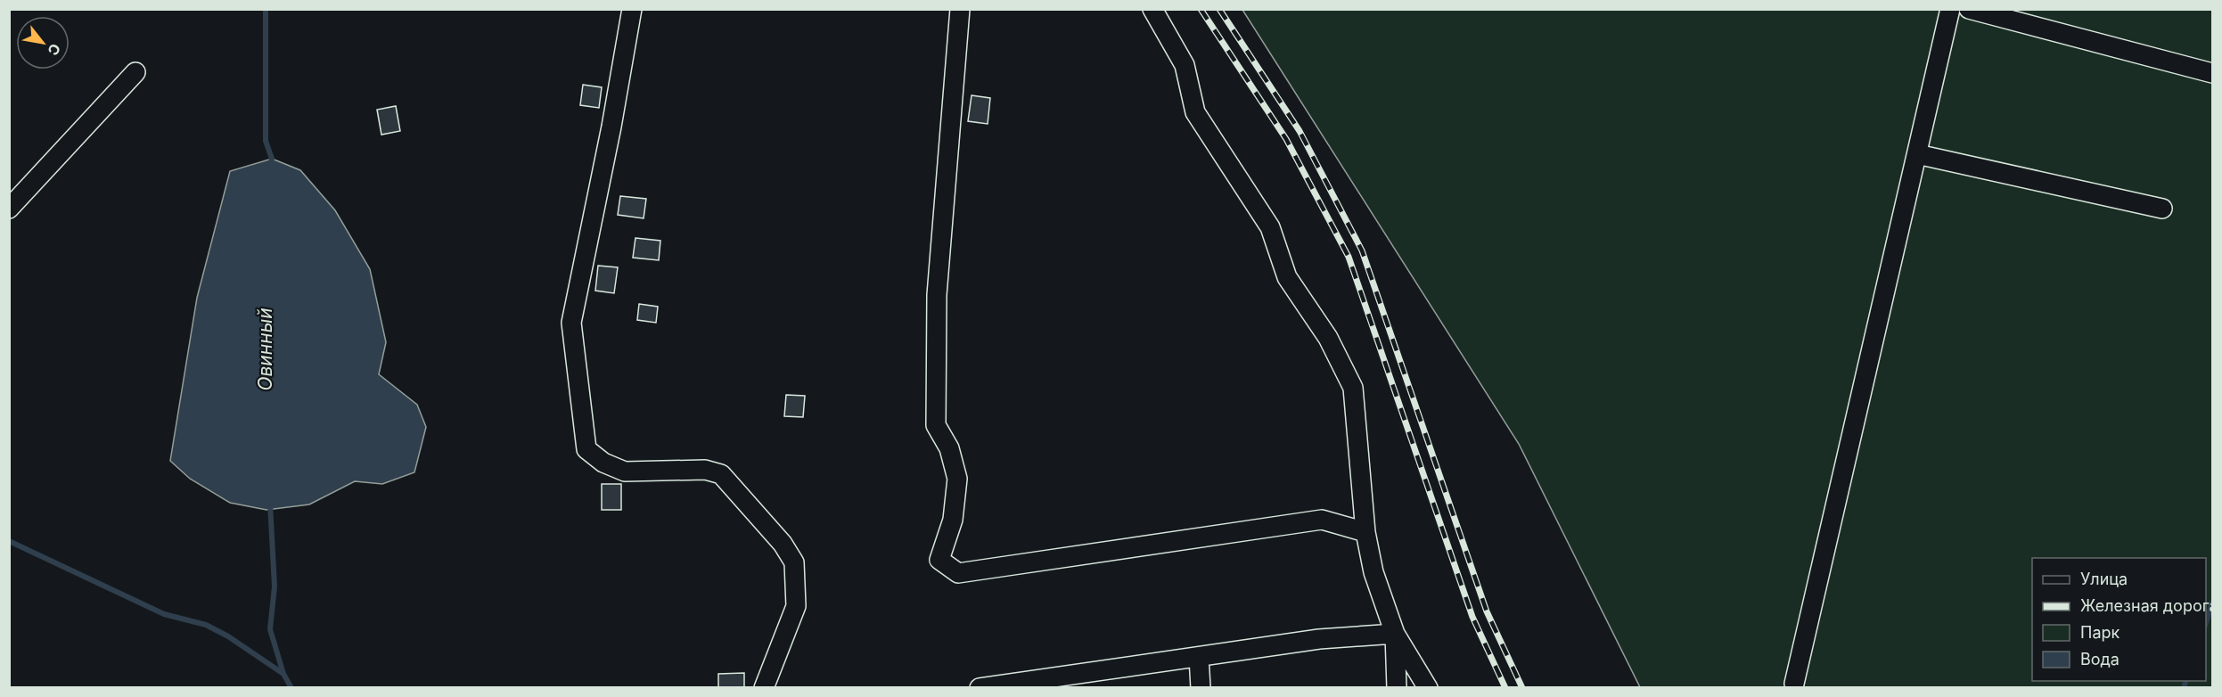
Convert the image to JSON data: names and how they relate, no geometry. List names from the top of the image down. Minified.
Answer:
{"water":["Овинный"],"legend":["Улица","Железная дорога","Парк","Вода"],"north":"bottom right"}
